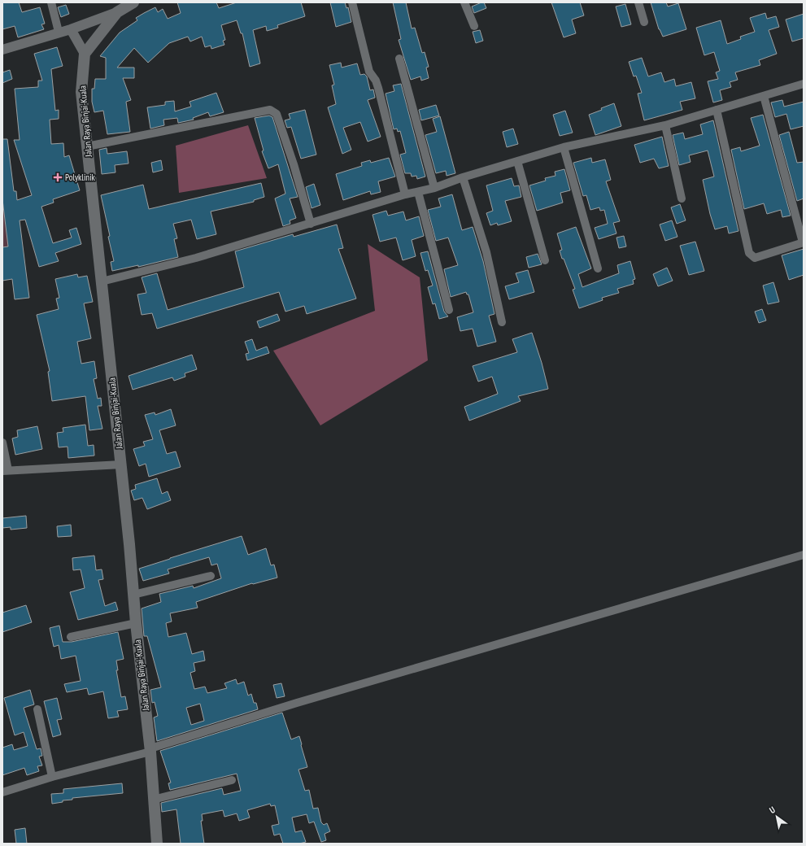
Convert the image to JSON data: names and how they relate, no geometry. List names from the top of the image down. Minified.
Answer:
{"streets":{"main road":["Jalan Raya Binjai-Kuala"]},"places":{"health":["Polyklinik"]},"north":"top left"}
